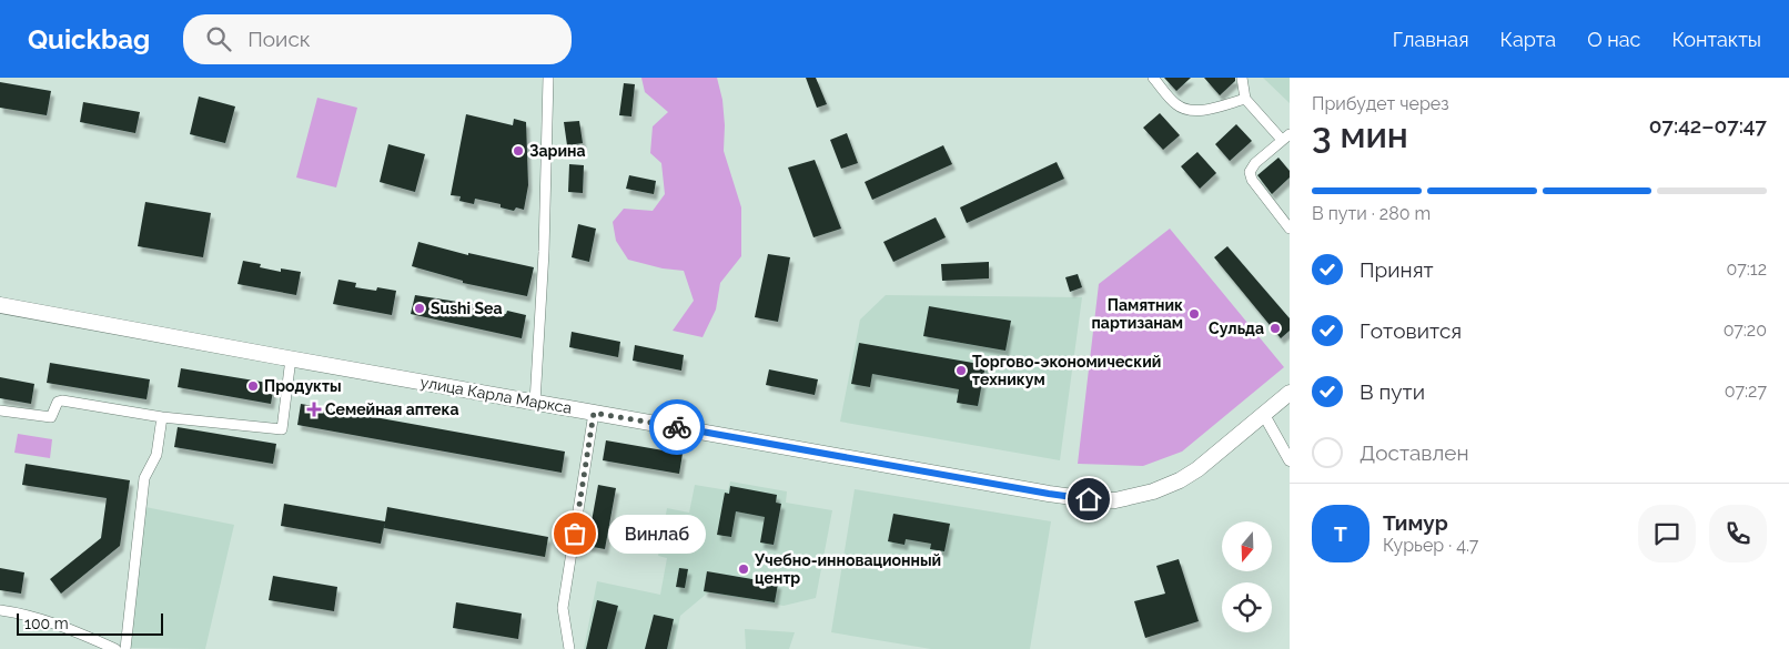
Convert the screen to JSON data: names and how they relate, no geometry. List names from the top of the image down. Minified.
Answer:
{"streets":{"highway":["улица Карла Маркса"]},"places":{"other":["Зарина","Sushi Sea","Памятник партизанам","Сульда","Торгово-экономический техникум","Продукты","Винлаб","Учебно-инновационный центр"],"health":["Семейная аптека"]},"scale_bar":"100 m","north":"bottom","page":{"header":"Quickbag","search":"Поиск","nav":["Главная","Карта","О нас","Контакты"],"heading":["3 мин","Прибудет через","07:42–07:47"],"panel":["Тимур","Курьер · 4.7"],"bar":"В пути · 280 m","list":[["Принят","07:12"],["Готовится","07:20"],["В пути","07:27"],"Доставлен"],"round":"Т","bubble":"Винлаб","scale":"100 m"}}
